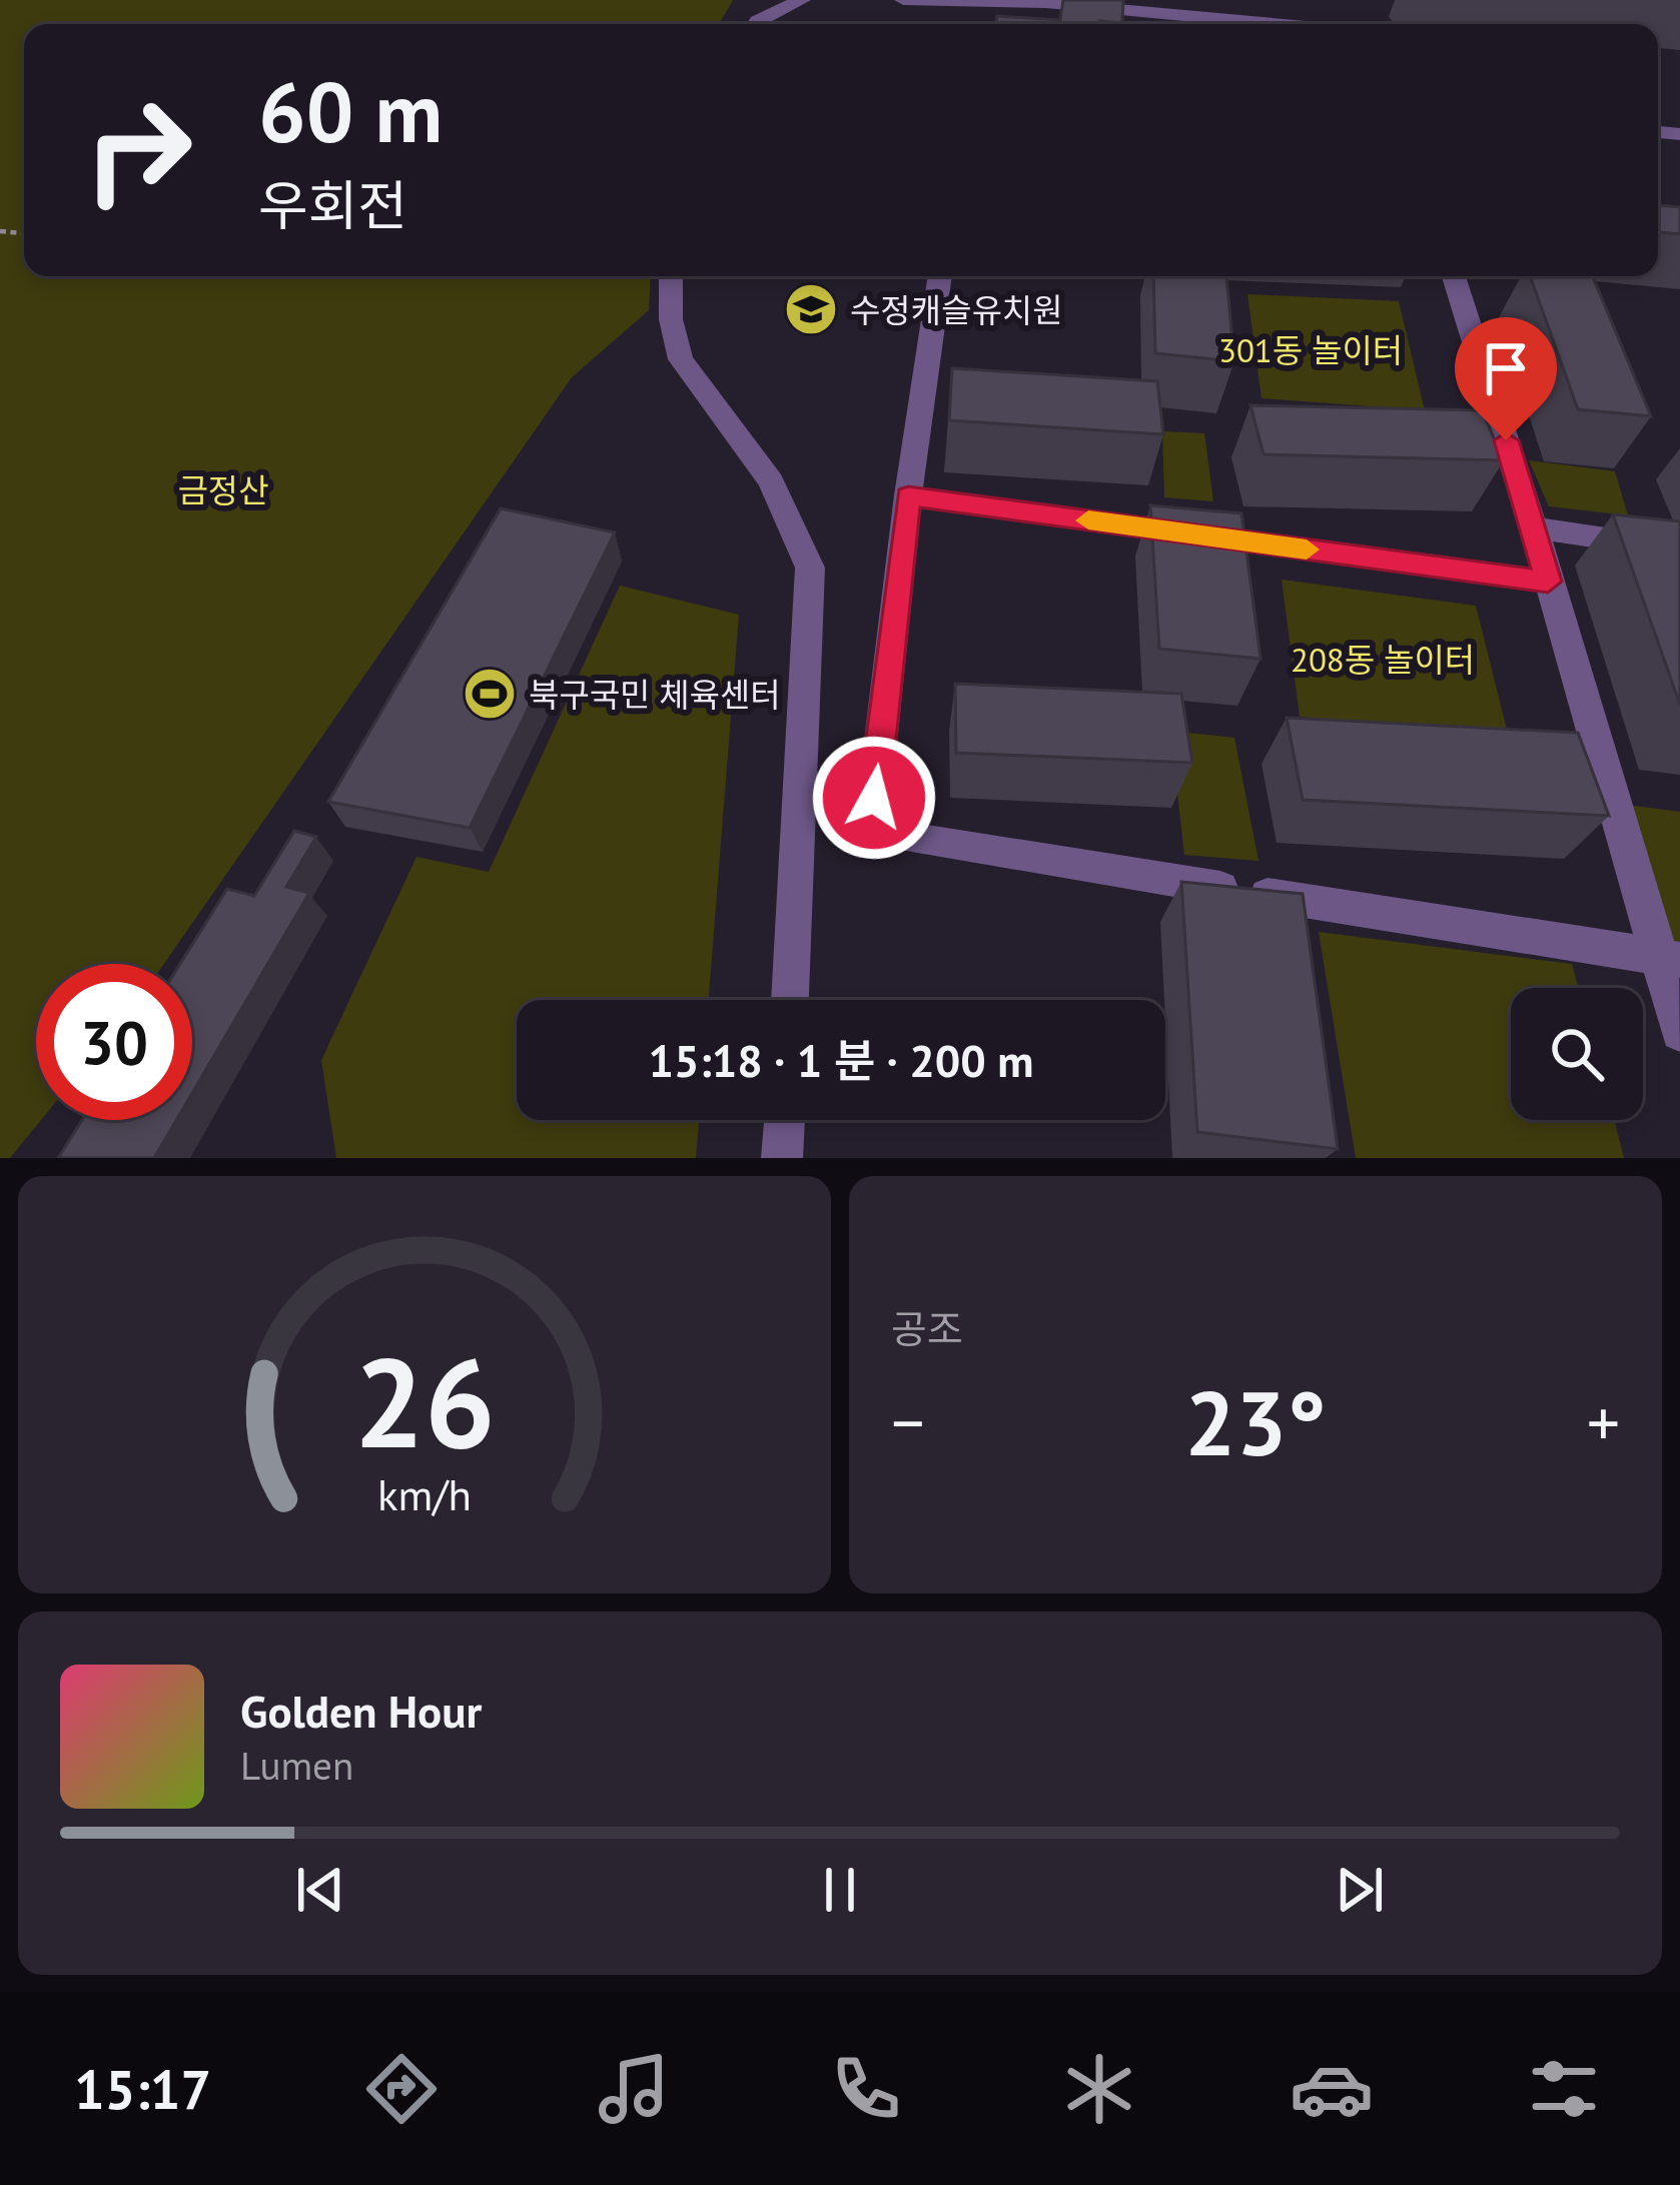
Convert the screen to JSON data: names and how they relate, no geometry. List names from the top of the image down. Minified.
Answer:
{"parks":["301동 놀이터","금정산","208동 놀이터"],"places":{"school or university":["수정캐슬유치원"],"sports":["북구국민 체육센터"]},"page":{"turn":["60 m","우회전"],"limit":"30","trip":"15:18 · 1 분 · 200 m","tile":"공조","heat":["−","23°","+"],"song":["Golden Hour","Lumen"],"tabs":"15:17","gauge":["26","km/h"]}}
